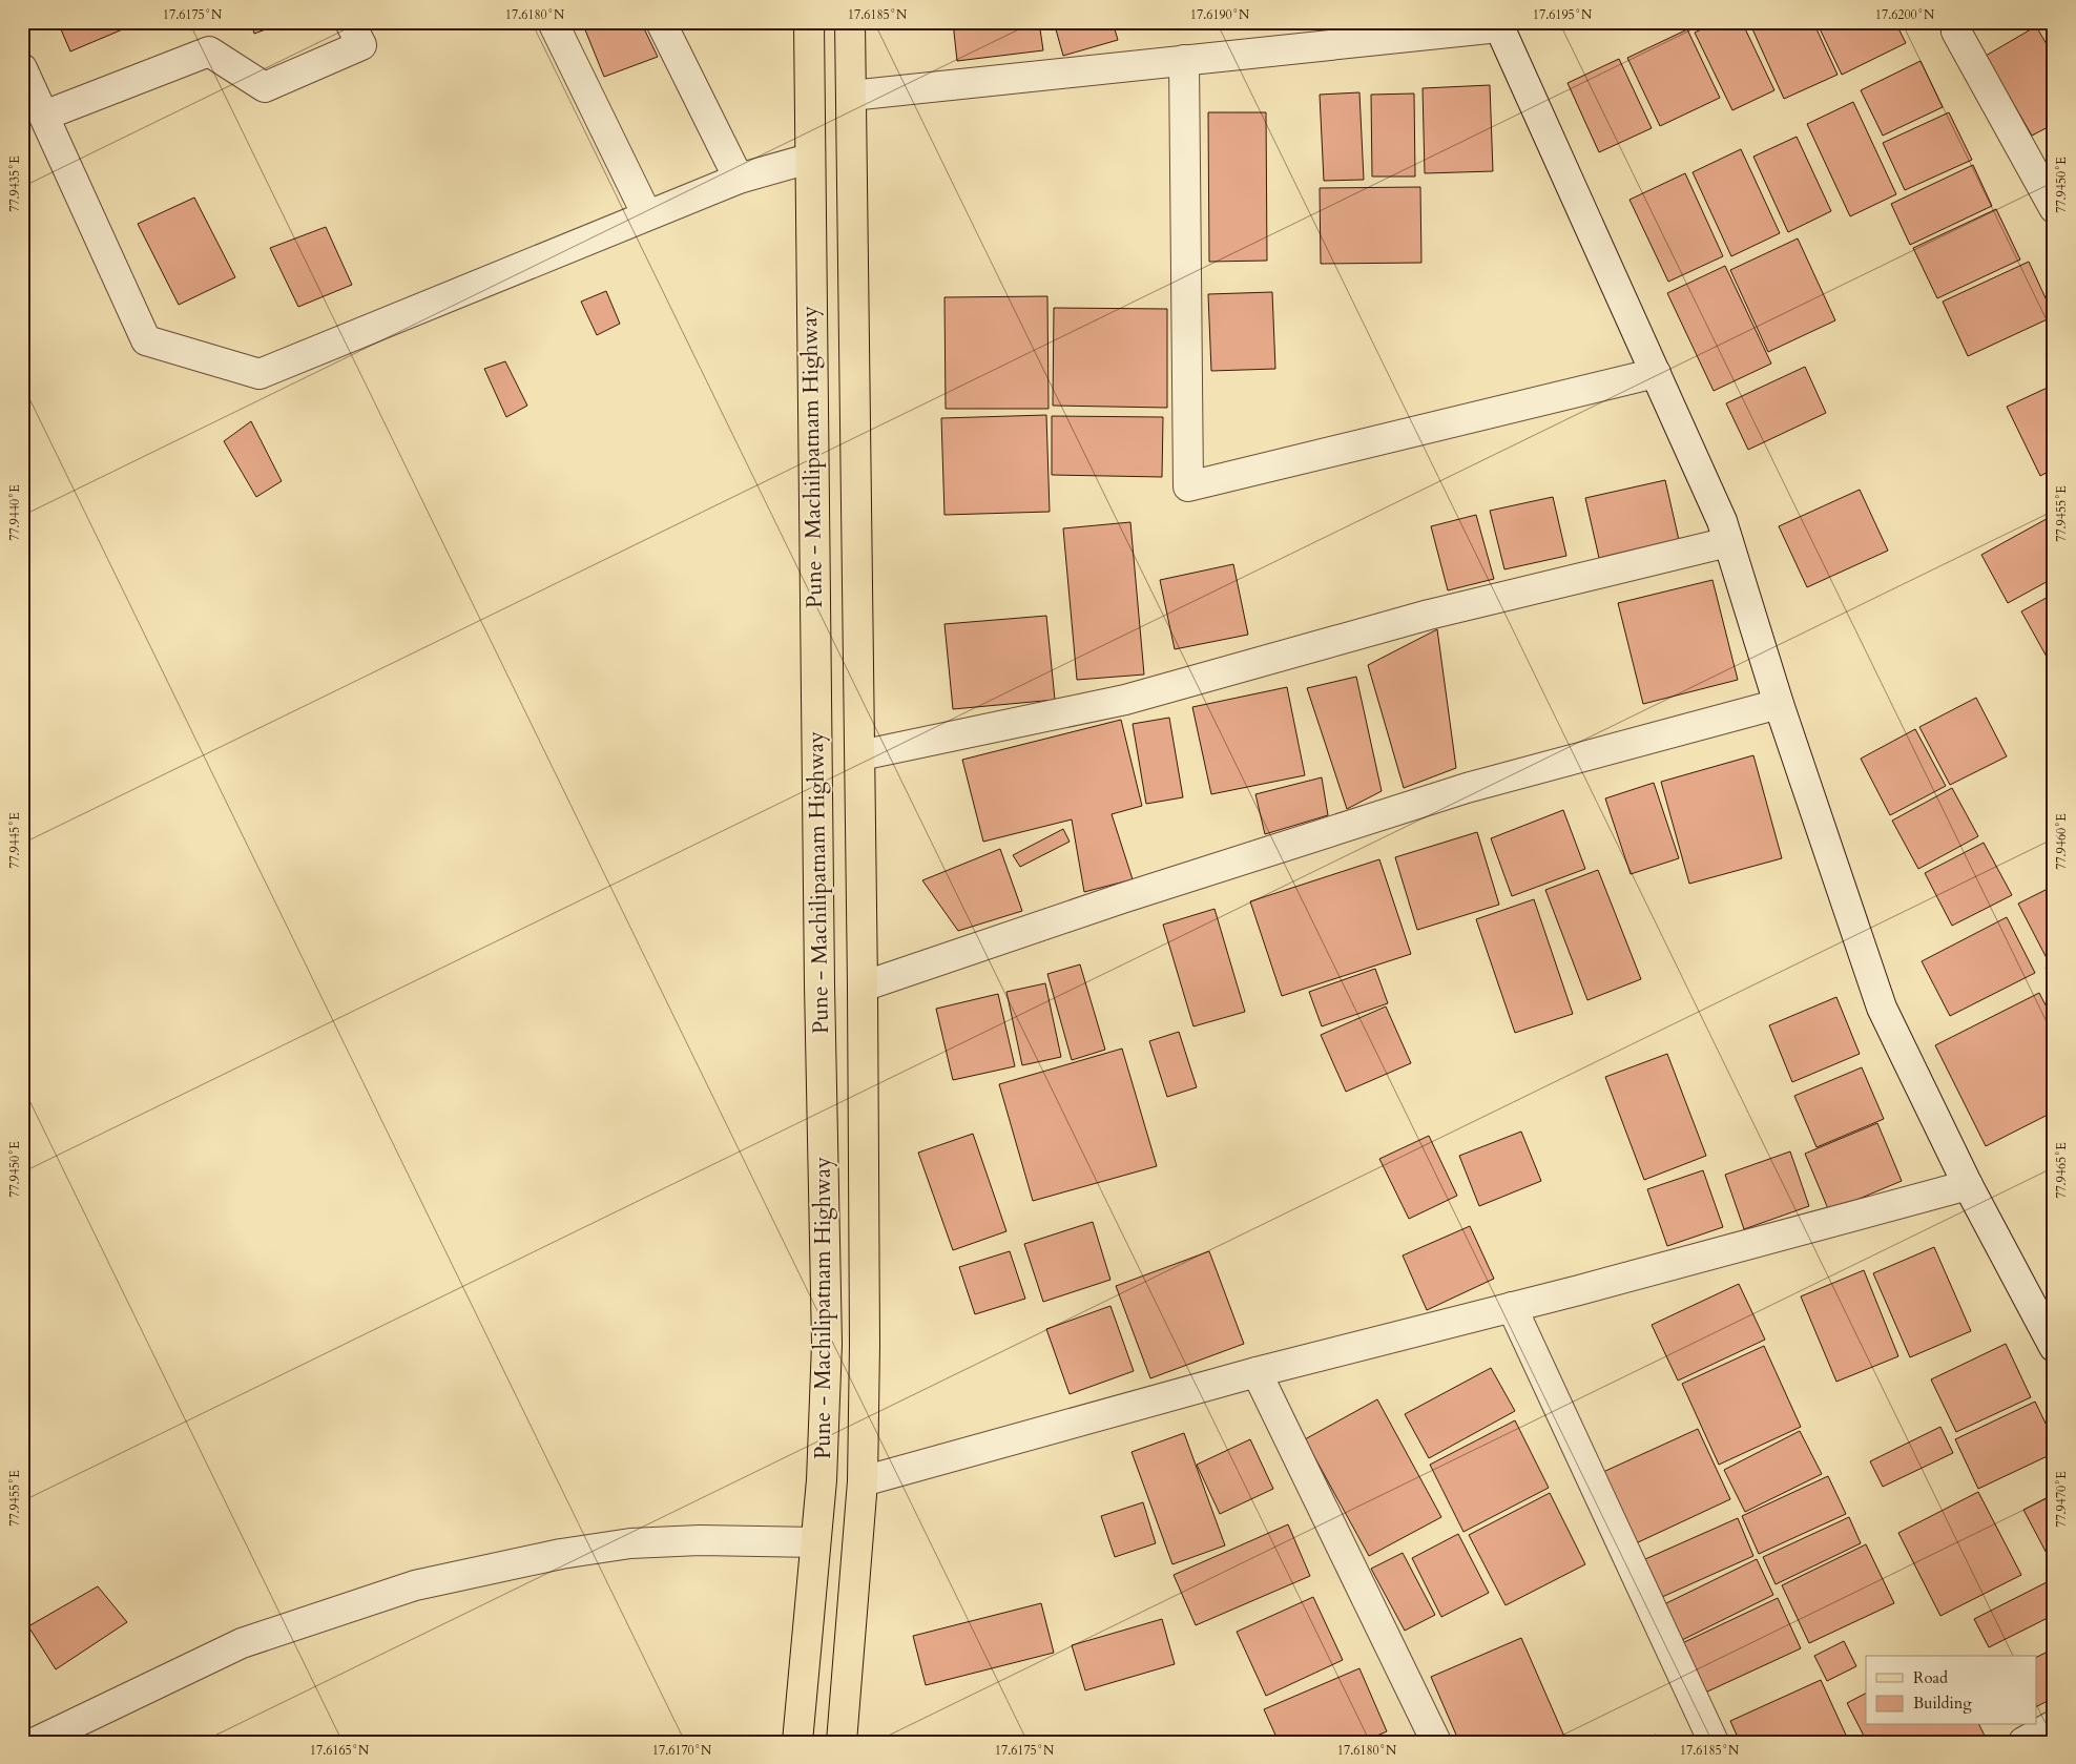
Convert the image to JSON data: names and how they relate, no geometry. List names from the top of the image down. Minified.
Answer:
{"streets":{"main road":["Pune - Machilipatnam Highway"]},"legend":["Road","Building"],"coordinates":["17.6175°N","17.6180°N","17.6185°N","17.6190°N","17.6195°N","17.6200°N","77.9435°E","77.9450°E","77.9440°E","77.9455°E","77.9445°E","77.9460°E","77.9465°E","77.9470°E","17.6165°N","17.6170°N"]}
